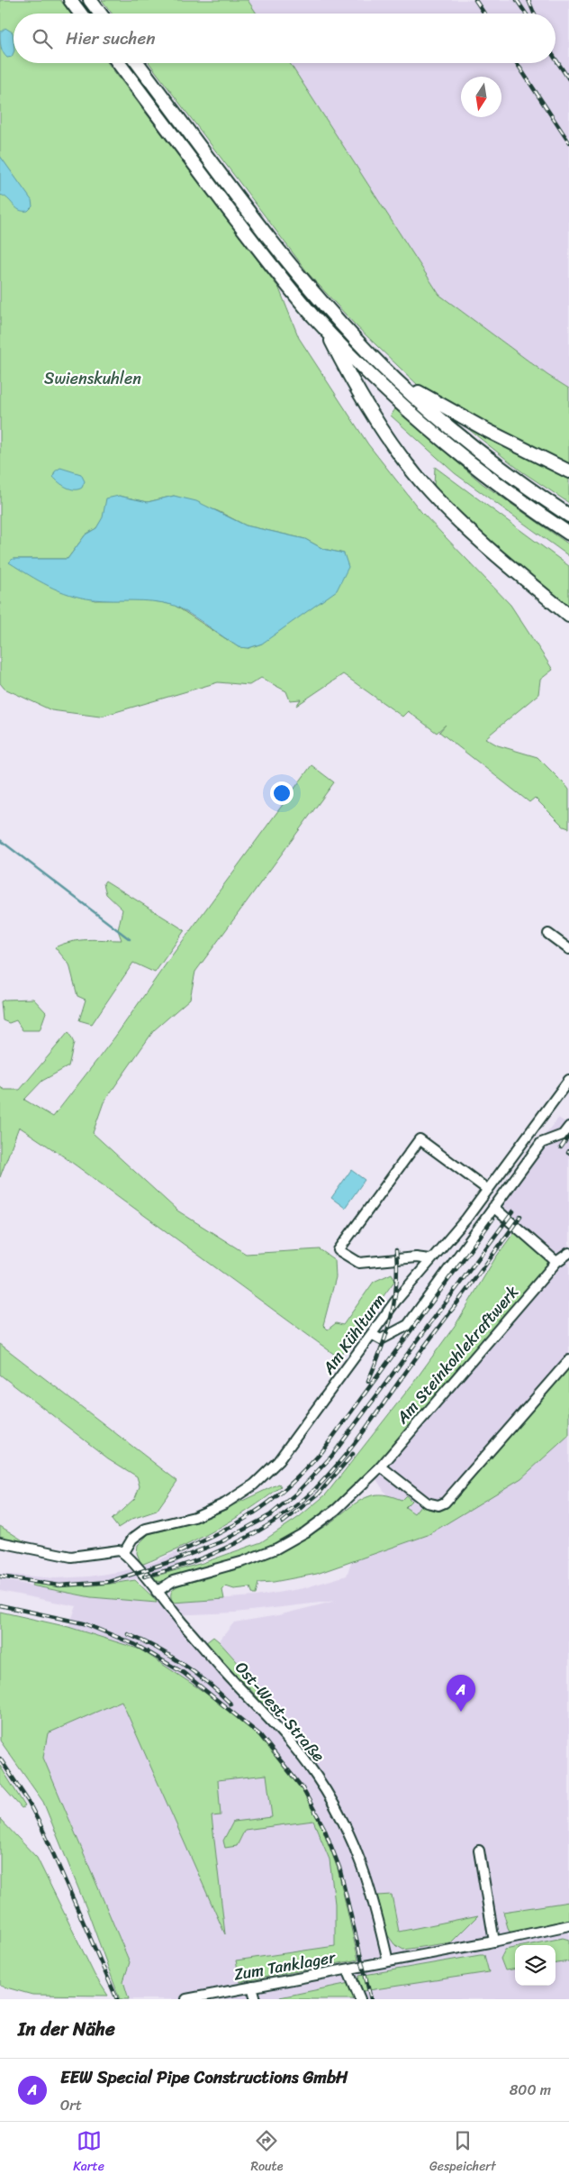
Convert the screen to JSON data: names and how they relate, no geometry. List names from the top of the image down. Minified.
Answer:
{"streets":{"street":["Am Kühlturm","Am Steinkohlekraftwerk","Ost-West-Straße","Zum Tanklager"]},"crossings":[["Am Kühlturm","Ost-West-Straße"],["Am Steinkohlekraftwerk","Ost-West-Straße"],["Ost-West-Straße","Zum Tanklager"]],"parks":["Swienskuhlen"],"north":"bottom","page":{"search":"Hier suchen","pins":"A","heading":"In der Nähe","list":[{"mark":"A","name":"EEW Special Pipe Constructions GmbH","note":"Ort","value":"800 m"}],"nav":["Karte","Route","Gespeichert"]}}
